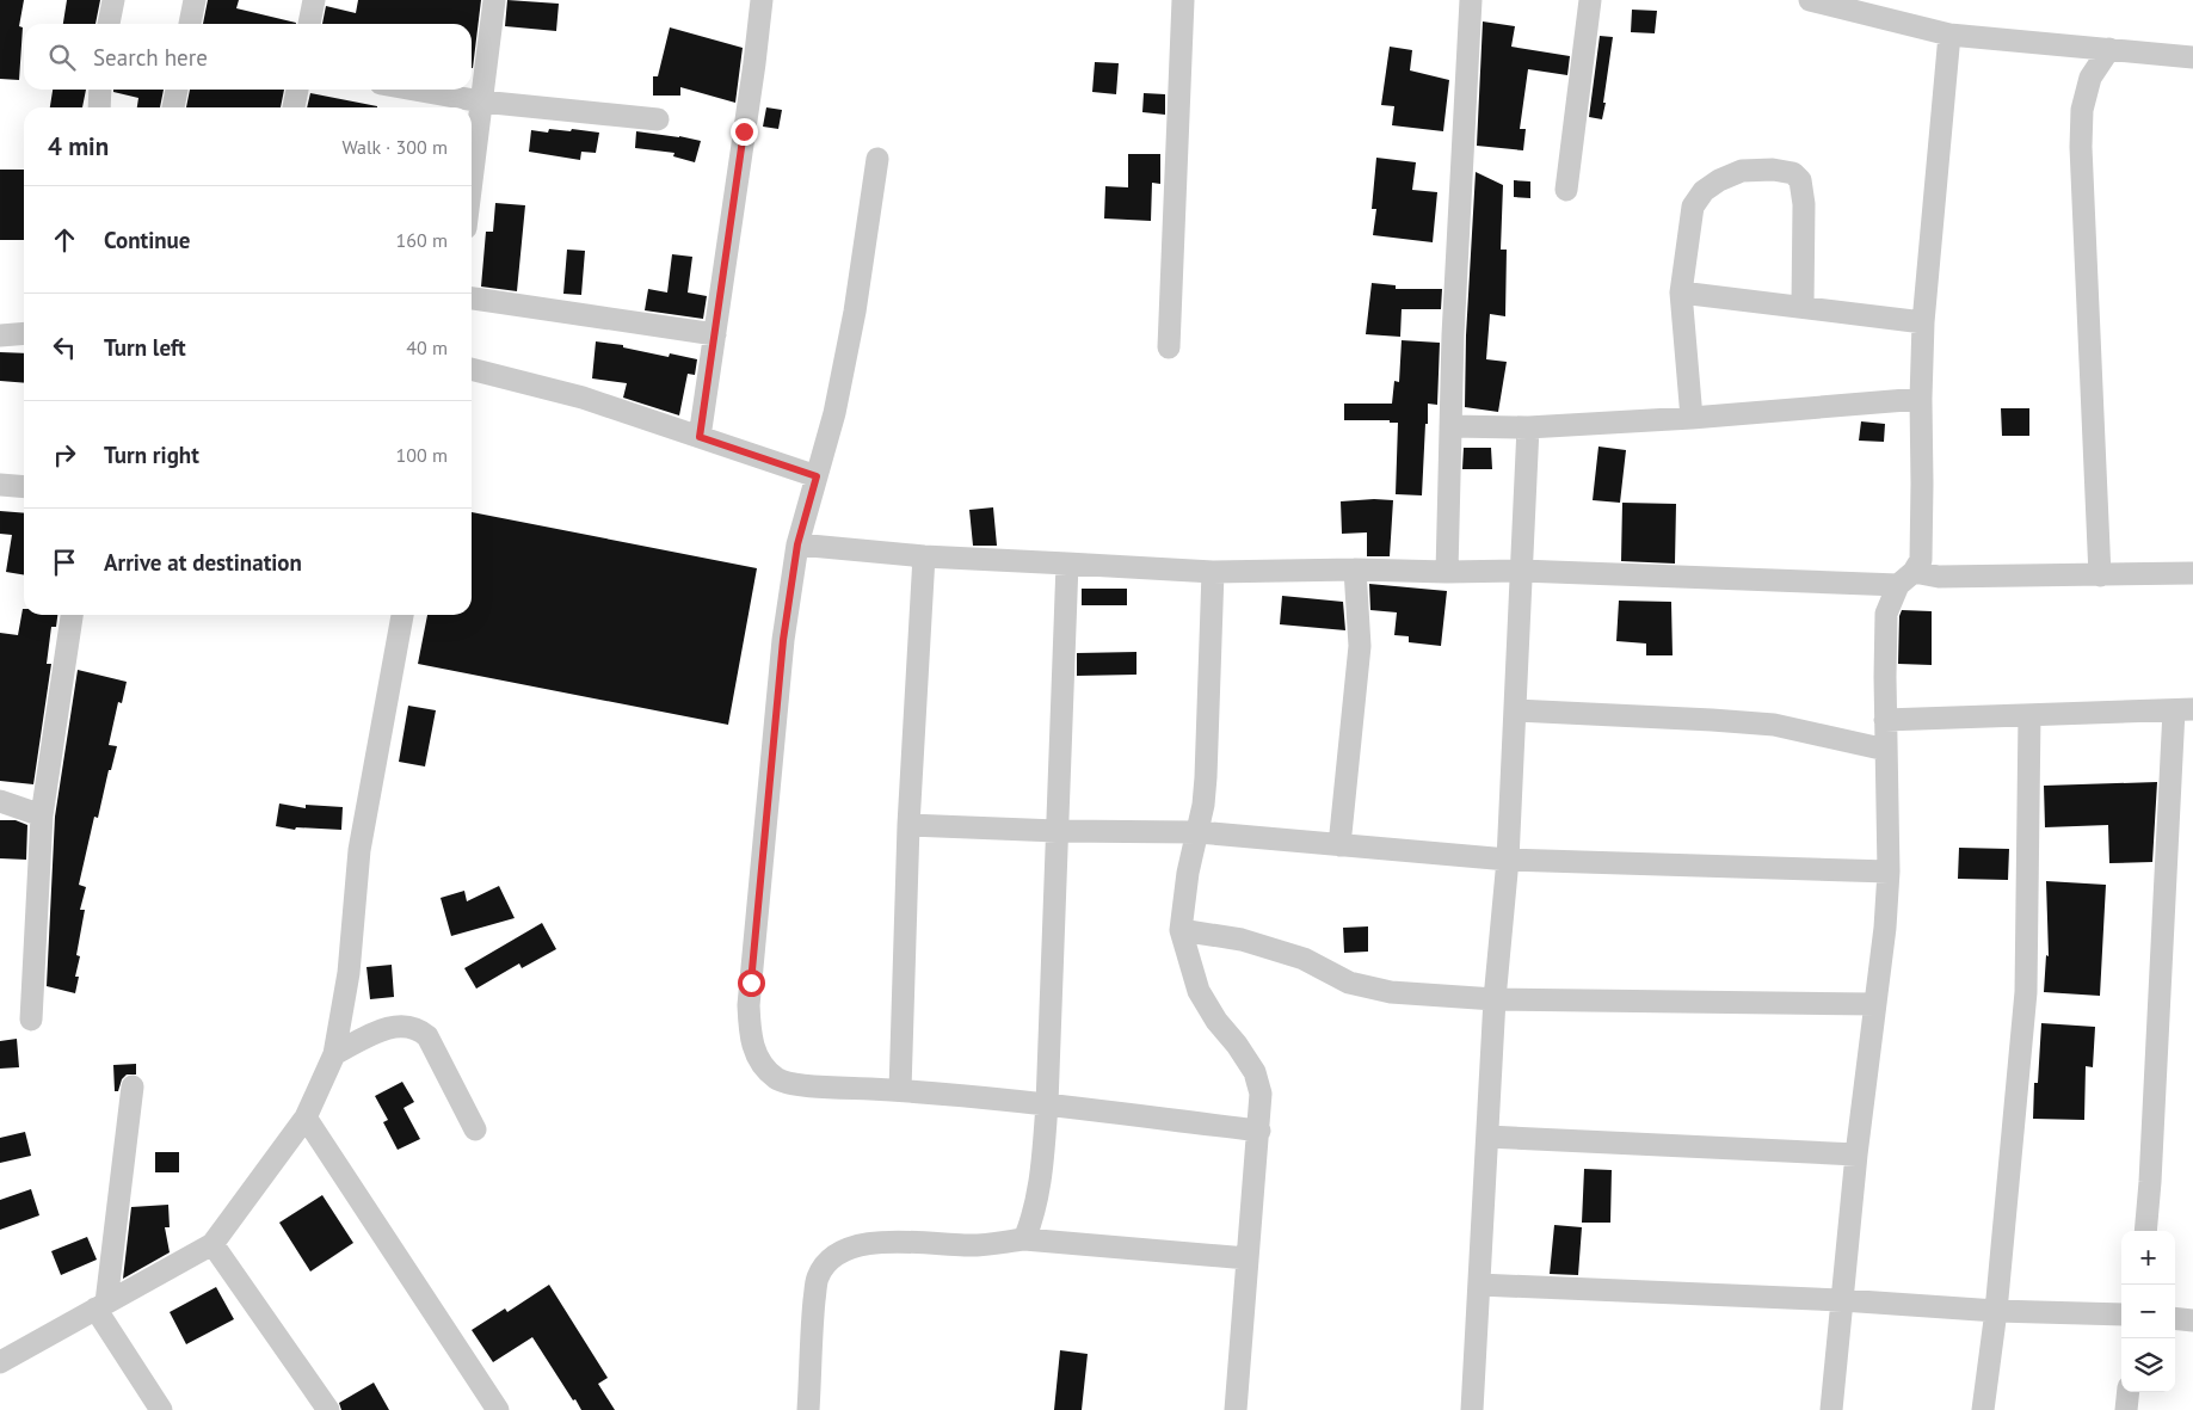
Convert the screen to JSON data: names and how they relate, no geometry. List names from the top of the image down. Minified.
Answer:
{"page":{"search":"Search here","heading":["4 min","Walk · 300 m"],"list":[["Continue","160 m"],["Turn left","40 m"],["Turn right","100 m"],"Arrive at destination"],"map_buttons":["+","−"]}}
